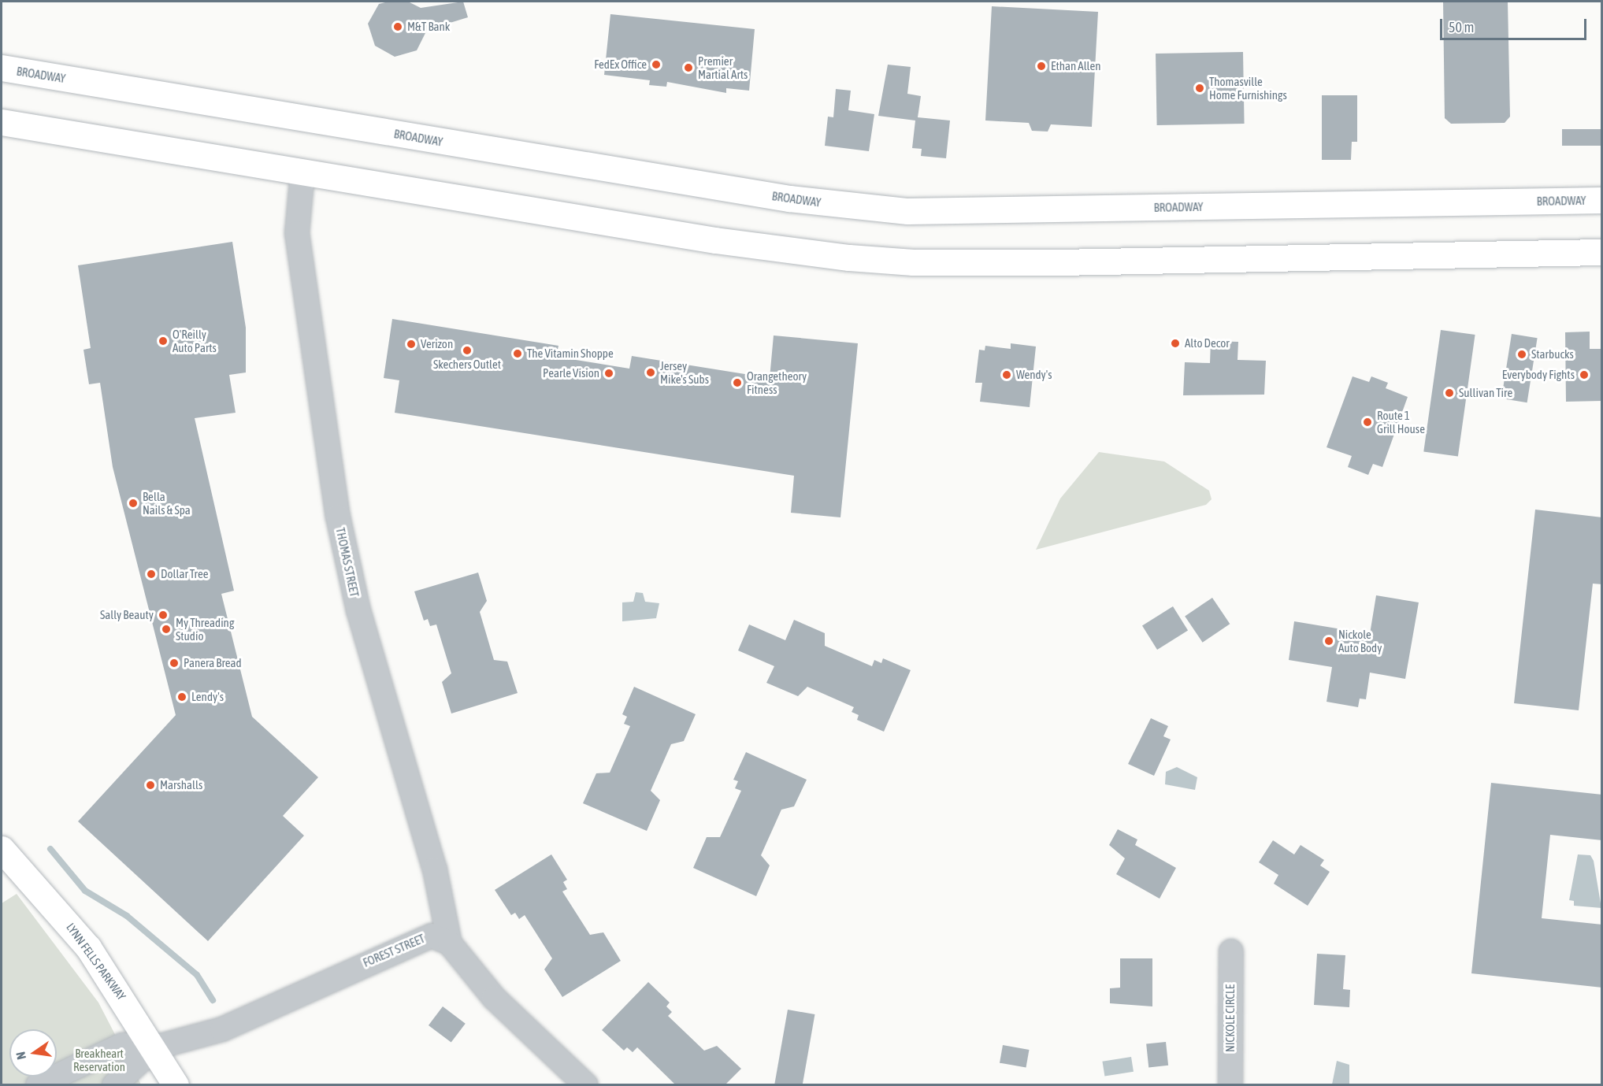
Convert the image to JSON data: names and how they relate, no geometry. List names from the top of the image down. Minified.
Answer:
{"streets":{"main road":["BROADWAY","LYNN FELLS PARKWAY"],"street":["THOMAS STREET","FOREST STREET","NICKOLE CIRCLE"]},"crossings":[["THOMAS STREET","FOREST STREET"],["FOREST STREET","LYNN FELLS PARKWAY"]],"parks":["Breakheart Reservation"],"places":["M&T Bank","FedEx Office","Ethan Allen","Premier Martial Arts","Thomasville Home Furnishings","O'Reilly Auto Parts","Alto Decor","Verizon","Skechers Outlet","The Vitamin Shoppe","Starbucks","Jersey Mike's Subs","Pearle Vision","Wendy's","Everybody Fights","Orangetheory Fitness","Sullivan Tire","Route 1 Grill House","Bella Nails & Spa","Dollar Tree","Sally Beauty","My Threading Studio","Nickole Auto Body","Panera Bread","Lendy's","Marshalls"],"scale_bar":"50 m","north":"left"}
